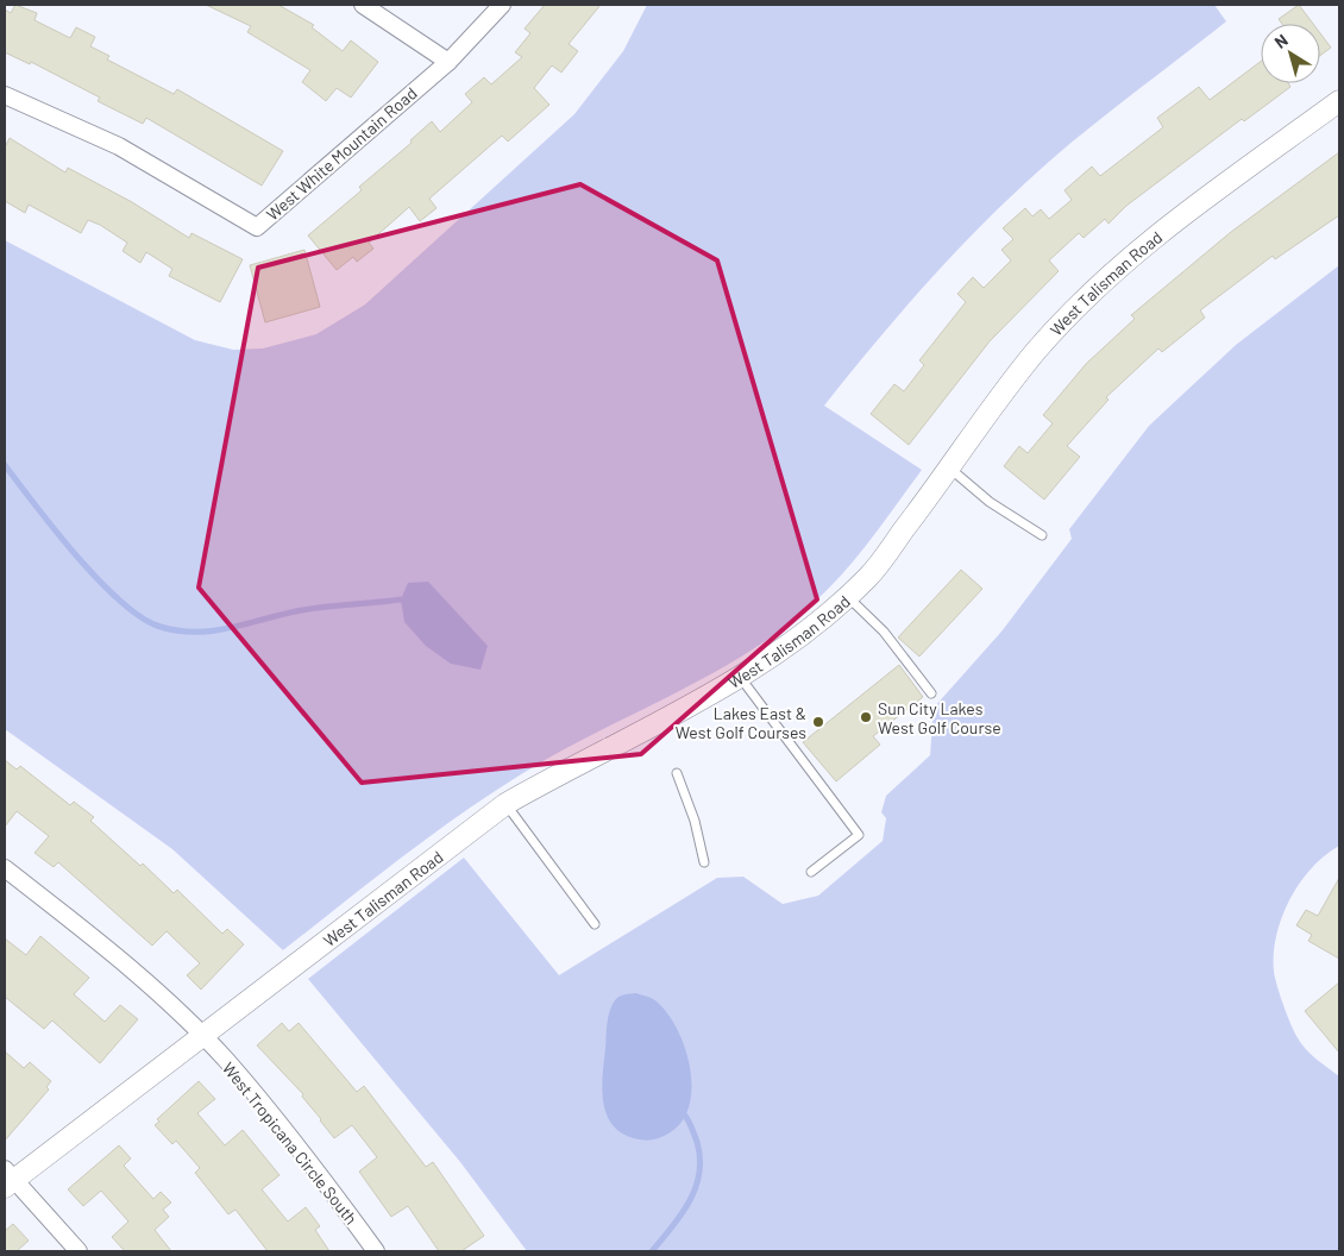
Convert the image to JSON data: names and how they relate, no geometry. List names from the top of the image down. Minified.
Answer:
{"streets":{"street":["West White Mountain Road","West Talisman Road","West Tropicana Circle South"]},"crossings":[["West Talisman Road","West Tropicana Circle South"]],"places":["Sun City Lakes West Golf Course","Lakes East & West Golf Courses"],"north":"top left"}
